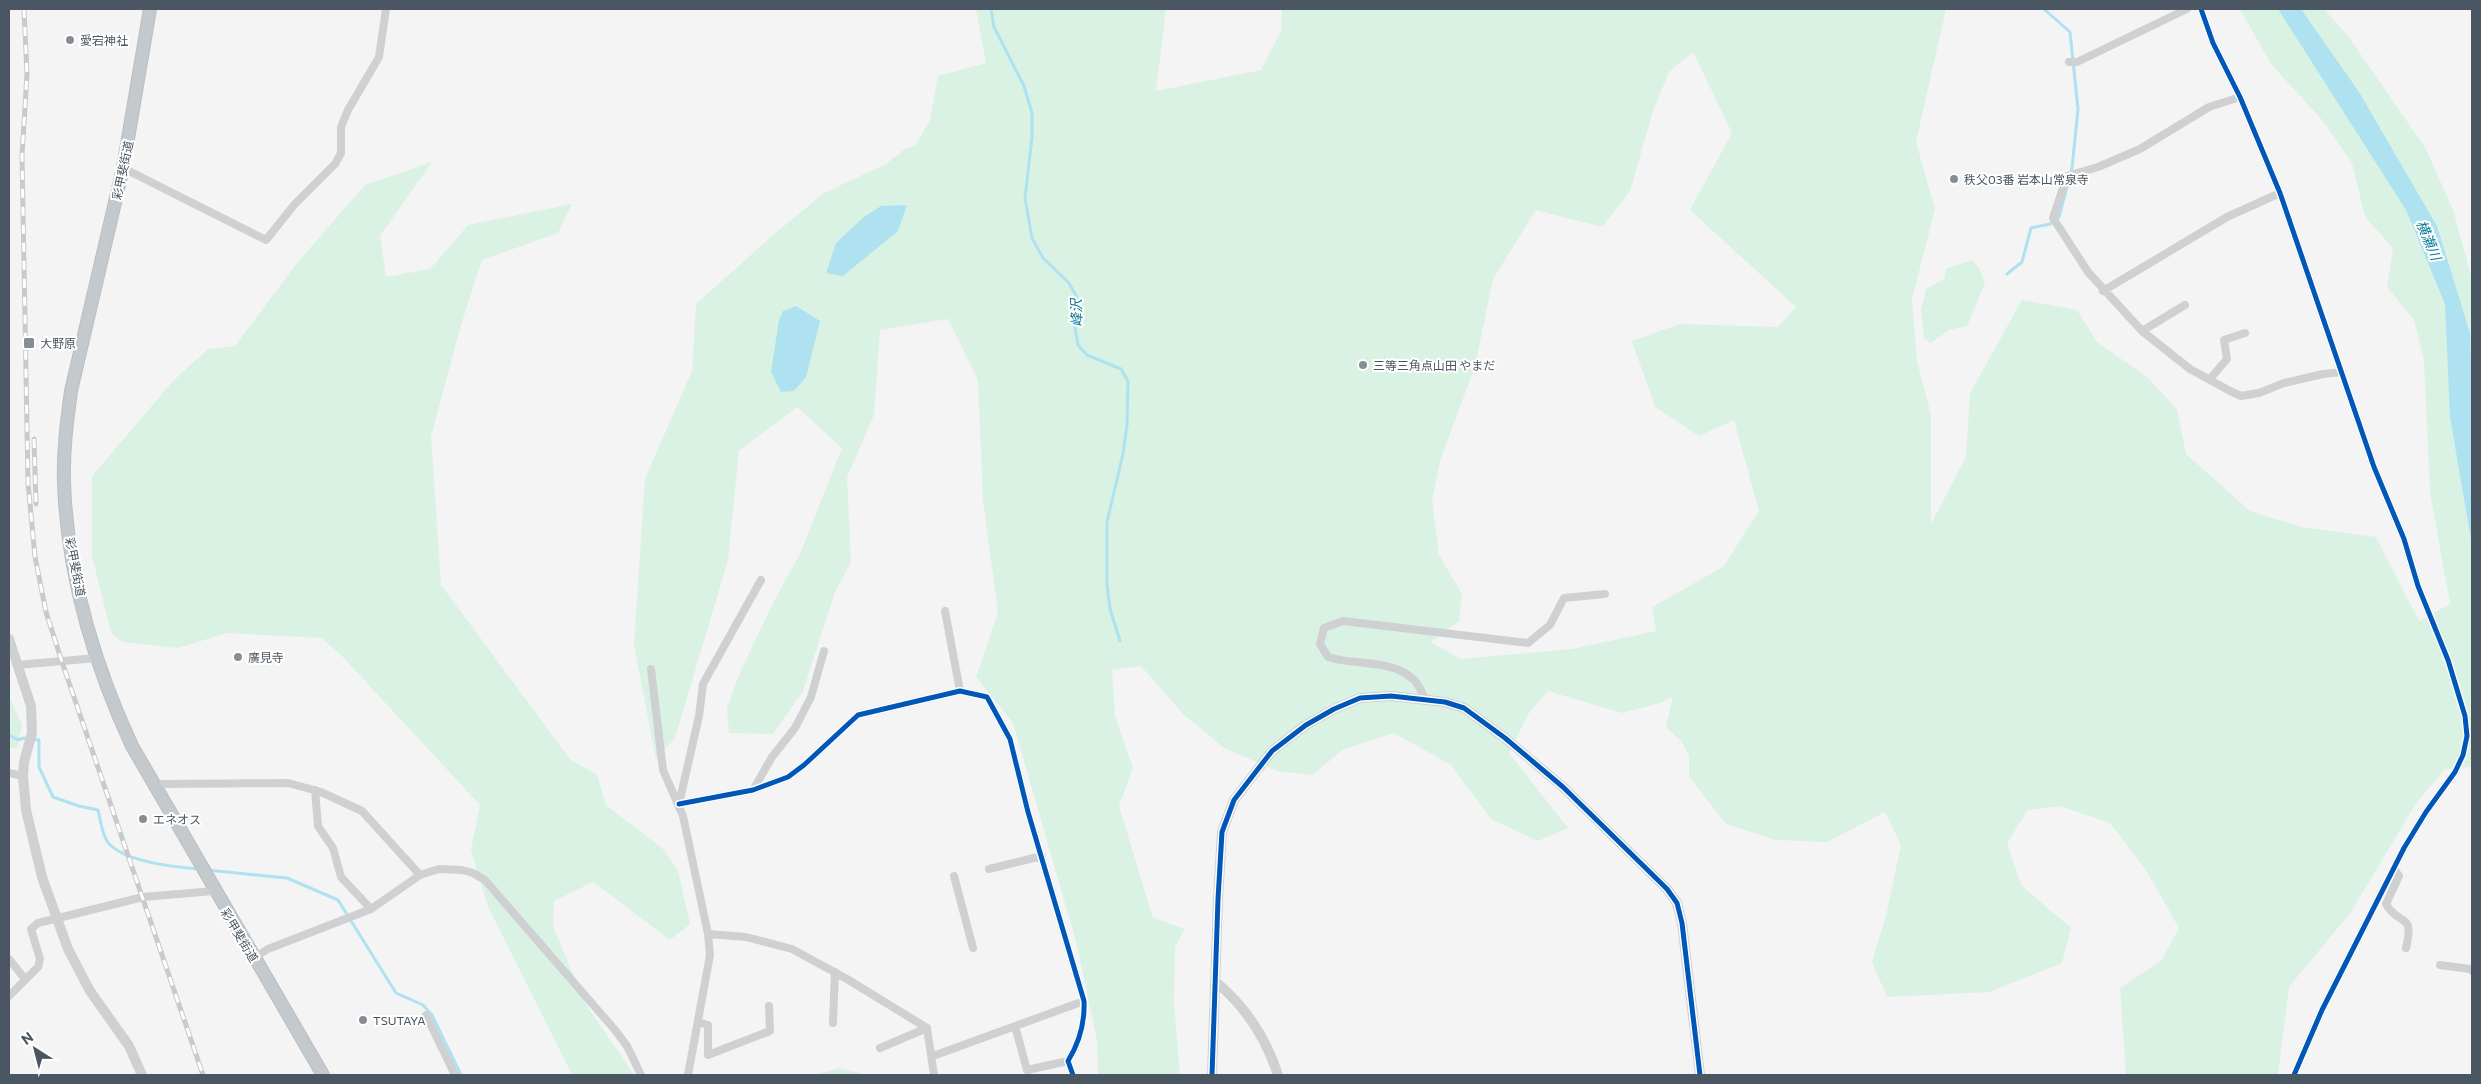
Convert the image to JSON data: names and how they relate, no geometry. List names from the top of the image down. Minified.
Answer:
{"streets":{"highway":["彩甲斐街道"]},"water":["横瀬川","峰沢"],"places":{"other":["愛宕神社","秩父03番 岩本山常泉寺","三等三角点山田 やまだ","廣見寺","エネオス","TSUTAYA"],"transit":["大野原"]},"north":"top left"}
